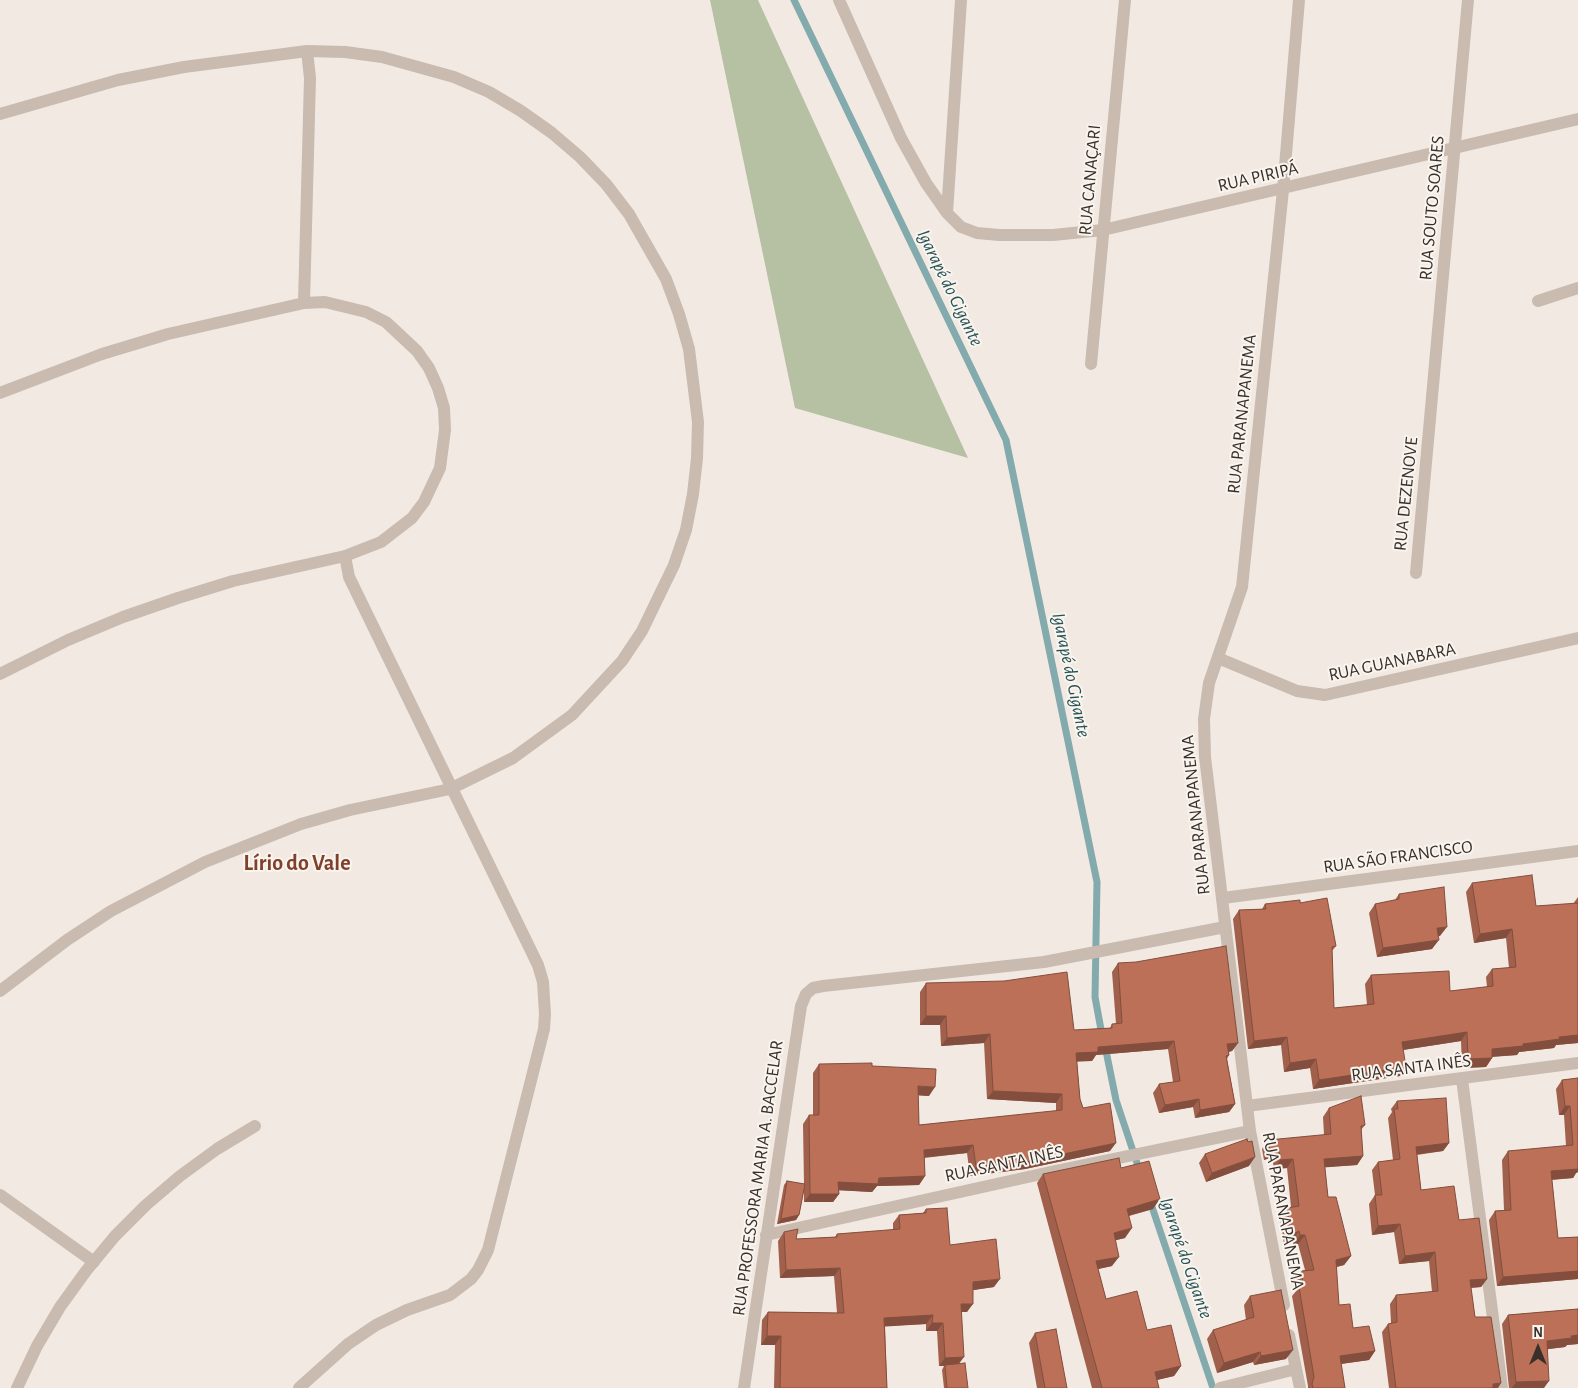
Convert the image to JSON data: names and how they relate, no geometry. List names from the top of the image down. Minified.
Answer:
{"streets":{"street":["RUA PIRIPÁ","RUA CANAÇARI","RUA SOUTO SOARES","RUA PARANAPANEMA","RUA DEZENOVE","RUA GUANABARA","RUA SÃO FRANCISCO","RUA SANTA INÊS","RUA PROFESSORA MARIA A. BACCELAR"]},"crossings":[["RUA PIRIPÁ","RUA CANAÇARI"],["RUA PIRIPÁ","RUA SOUTO SOARES"],["RUA PIRIPÁ","RUA PARANAPANEMA"],["RUA SOUTO SOARES","RUA DEZENOVE"],["RUA PARANAPANEMA","RUA GUANABARA"],["RUA PARANAPANEMA","RUA SÃO FRANCISCO"],["RUA PARANAPANEMA","RUA SANTA INÊS"],["RUA PARANAPANEMA","RUA PROFESSORA MARIA A. BACCELAR"],["RUA SANTA INÊS","RUA PROFESSORA MARIA A. BACCELAR"]],"districts":["Lírio do Vale"],"water":["Igarapé do Gigante"],"north":"top"}
